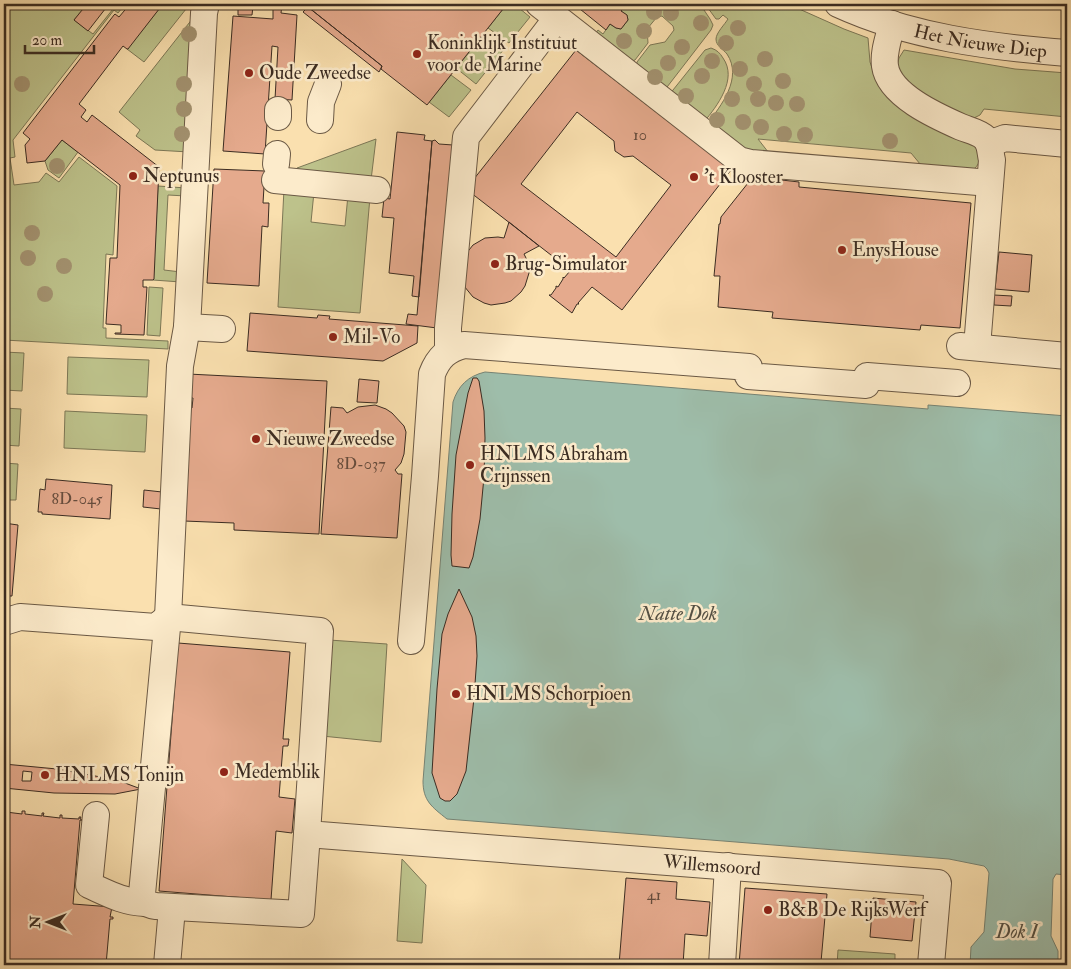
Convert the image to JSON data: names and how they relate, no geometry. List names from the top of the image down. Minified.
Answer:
{"streets":{"street":["Het Nieuwe Diep","Willemsoord"]},"water":["Natte Dok","Dok I"],"places":["Koninklijk Instituut voor de Marine","Oude Zweedse","Neptunus","'t Klooster","EnysHouse","Brug-Simulator","Mil-Vo","Nieuwe Zweedse","HNLMS Abraham Crijnssen","HNLMS Schorpioen","Medemblik","HNLMS Tonijn","B&B De RijksWerf"],"house_numbers":["10","8D-037","8D-045","41"],"scale_bar":"20 m","north":"left"}
